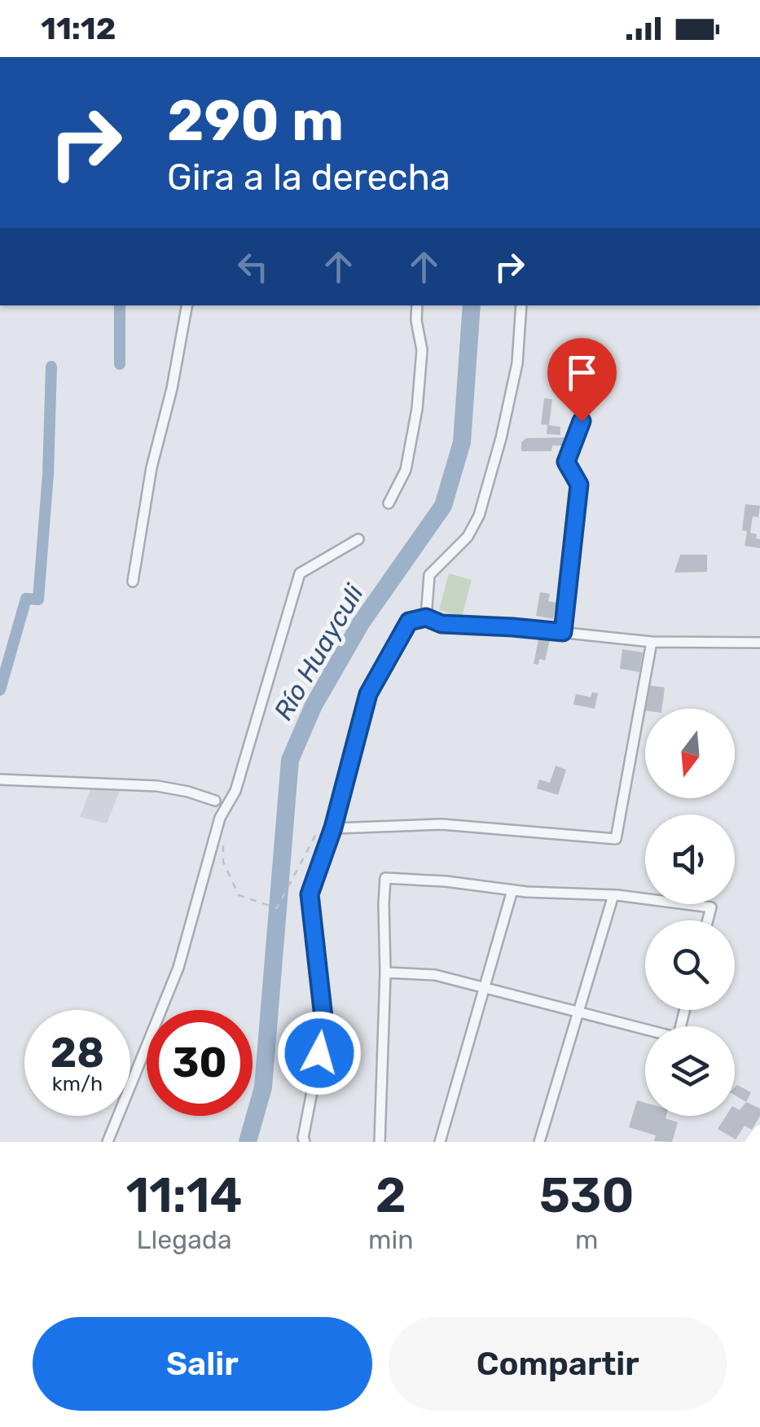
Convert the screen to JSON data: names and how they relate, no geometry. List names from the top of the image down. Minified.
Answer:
{"water":["Río Huayculi"],"north":"bottom","page":{"status":"11:12","turn":["290 m","Gira a la derecha"],"speed":"28 km/h","limit":"30","eta":["11:14","Llegada","2","min","530","m"],"buttons":["Salir","Compartir"]}}
